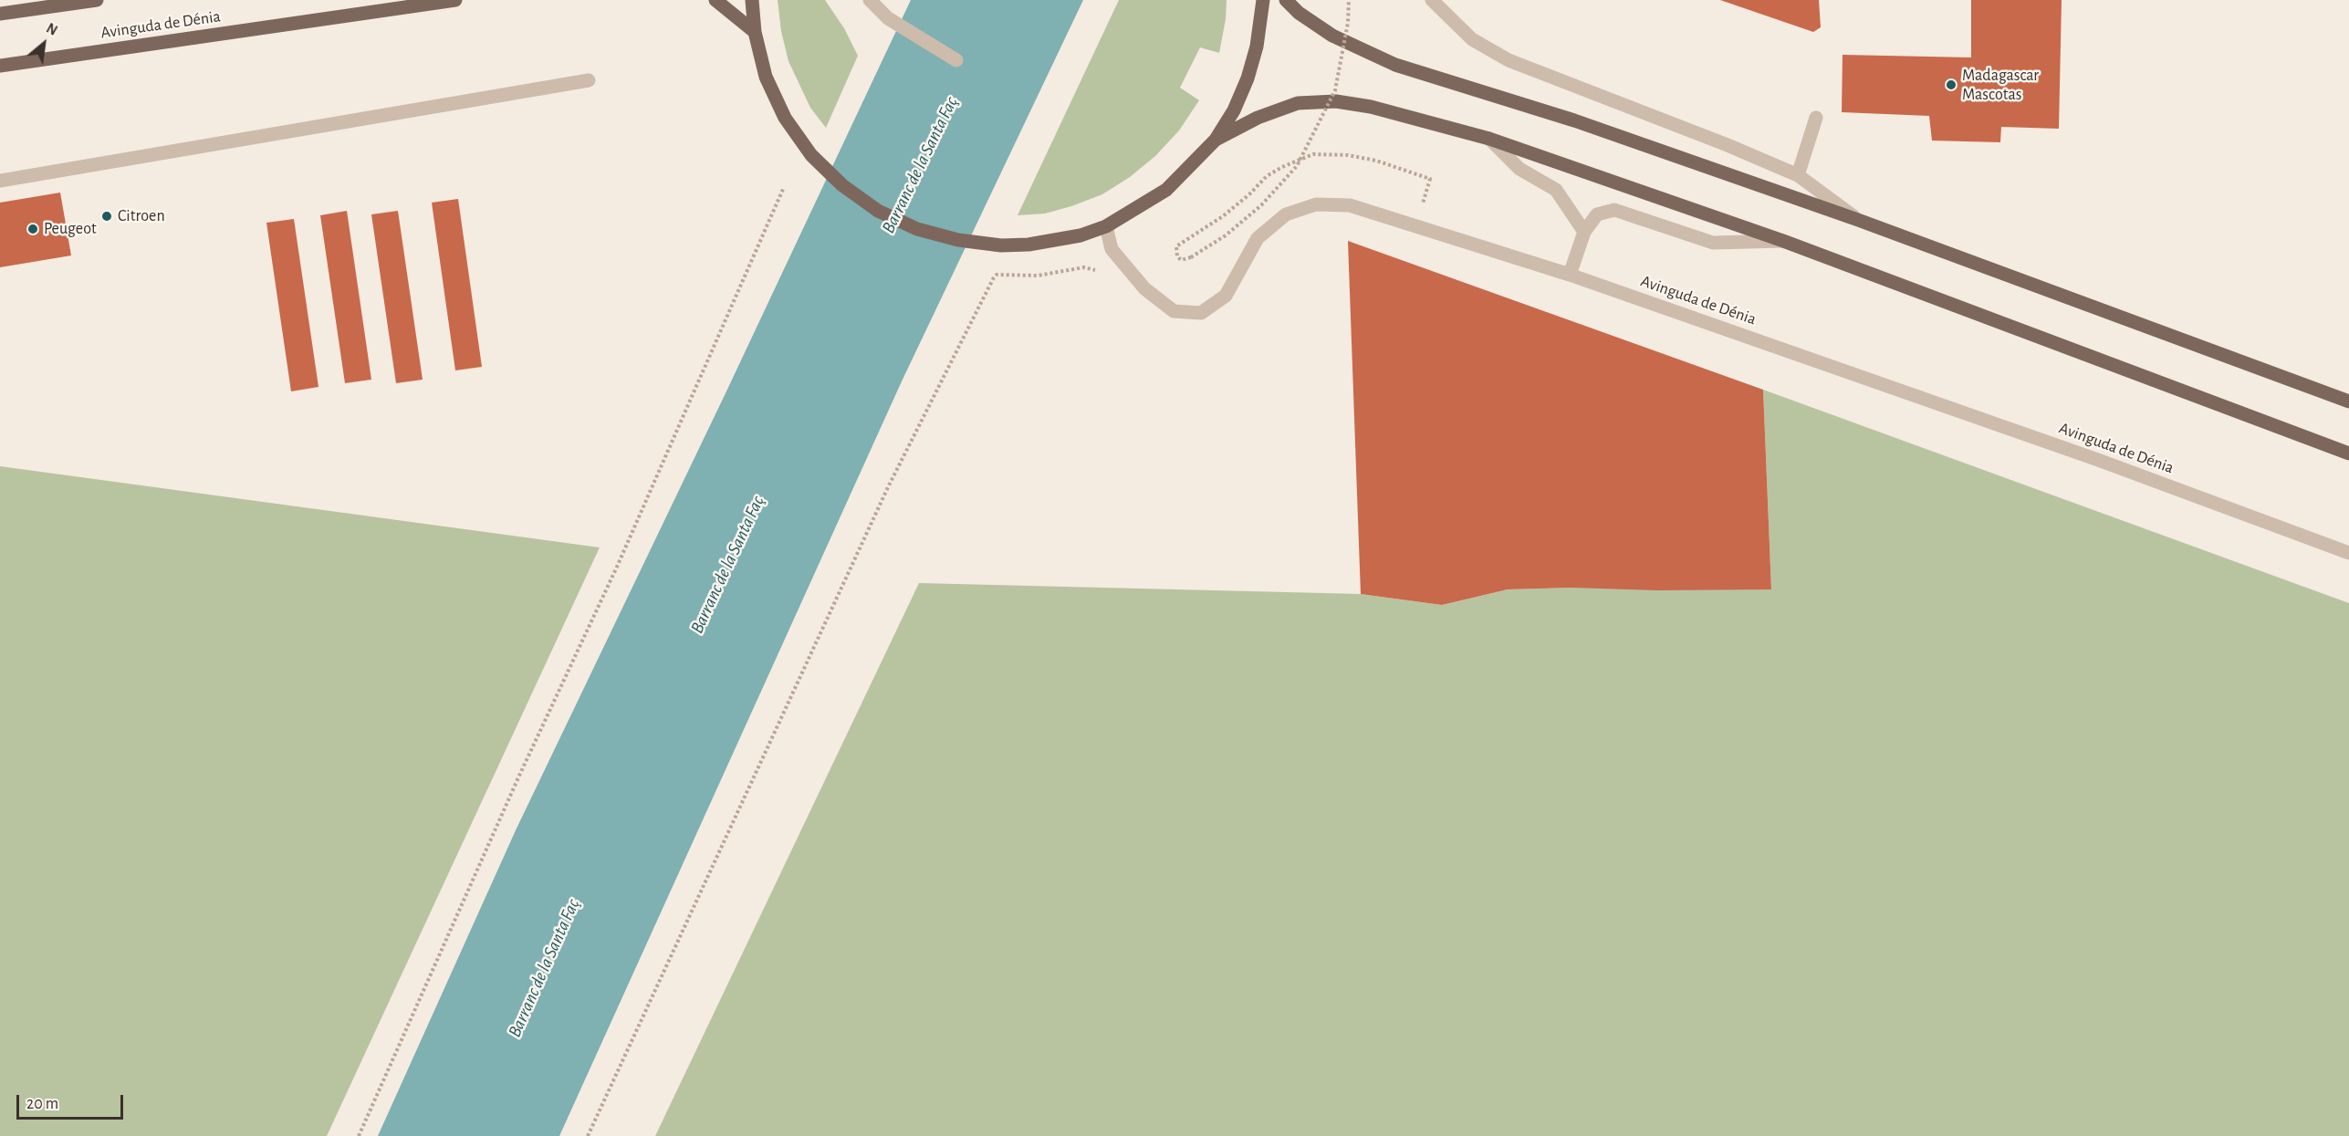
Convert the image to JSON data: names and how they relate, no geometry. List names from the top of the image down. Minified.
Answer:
{"streets":{"main road":["Avinguda de Dénia"]},"water":["Barranc de la Santa Faç"],"places":["Madagascar Mascotas","Citroen","Peugeot"],"scale_bar":"20 m","north":"top right"}
